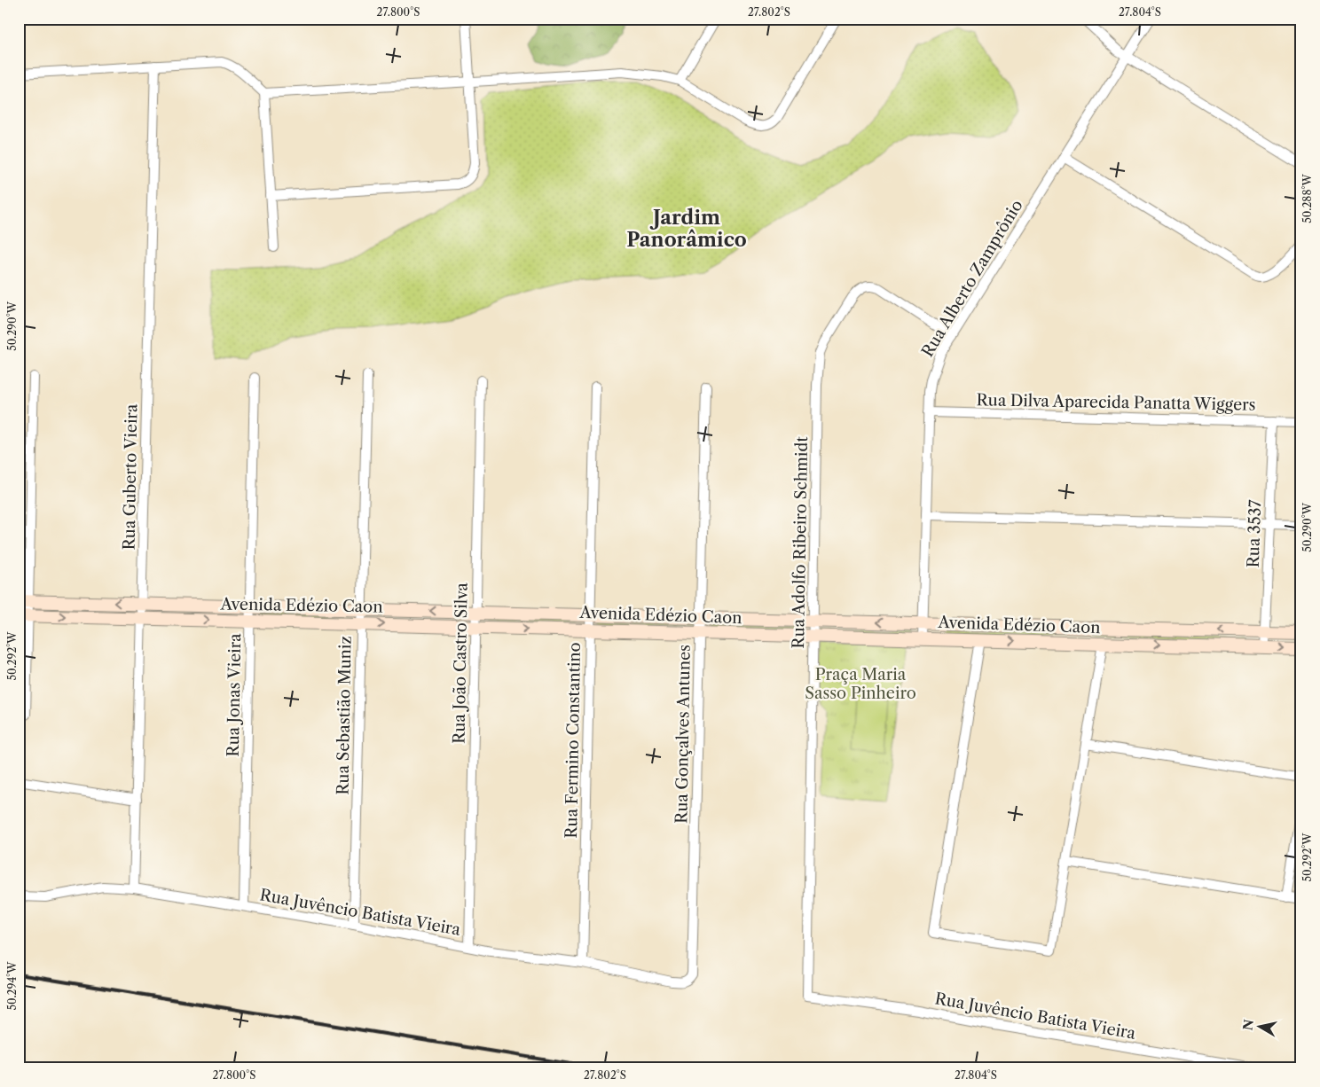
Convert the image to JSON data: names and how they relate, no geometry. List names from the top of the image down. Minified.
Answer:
{"streets":{"main road":["Avenida Edézio Caon"],"street":["Rua Alberto Zamprônio","Rua Dilva Aparecida Panatta Wiggers","Rua Guberto Vieira","Rua 3537","Rua Adolfo Ribeiro Schmidt","Rua João Castro Silva","Rua Jonas Vieira","Rua Sebastião Muniz","Rua Gonçalves Antunes","Rua Fermino Constantino","Rua Juvêncio Batista Vieira"]},"crossings":[["Rua Alberto Zamprônio","Rua Dilva Aparecida Panatta Wiggers"],["Rua Alberto Zamprônio","Rua Adolfo Ribeiro Schmidt"],["Rua Alberto Zamprônio","Avenida Edézio Caon"],["Rua Dilva Aparecida Panatta Wiggers","Rua 3537"],["Rua Guberto Vieira","Avenida Edézio Caon"],["Rua Guberto Vieira","Rua Juvêncio Batista Vieira"],["Rua 3537","Avenida Edézio Caon"],["Rua Adolfo Ribeiro Schmidt","Avenida Edézio Caon"],["Rua Adolfo Ribeiro Schmidt","Rua Juvêncio Batista Vieira"],["Avenida Edézio Caon","Rua João Castro Silva"],["Avenida Edézio Caon","Rua Jonas Vieira"],["Avenida Edézio Caon","Rua Sebastião Muniz"],["Avenida Edézio Caon","Rua Gonçalves Antunes"],["Avenida Edézio Caon","Rua Fermino Constantino"],["Rua João Castro Silva","Rua Juvêncio Batista Vieira"],["Rua Jonas Vieira","Rua Juvêncio Batista Vieira"],["Rua Sebastião Muniz","Rua Juvêncio Batista Vieira"],["Rua Gonçalves Antunes","Rua Juvêncio Batista Vieira"],["Rua Fermino Constantino","Rua Juvêncio Batista Vieira"]],"districts":["Jardim Panorâmico"],"parks":["Praça Maria Sasso Pinheiro"],"north":"left","coordinates":["27.800°S","27.802°S","27.804°S","50.288°W","50.290°W","50.292°W","50.294°W"]}
